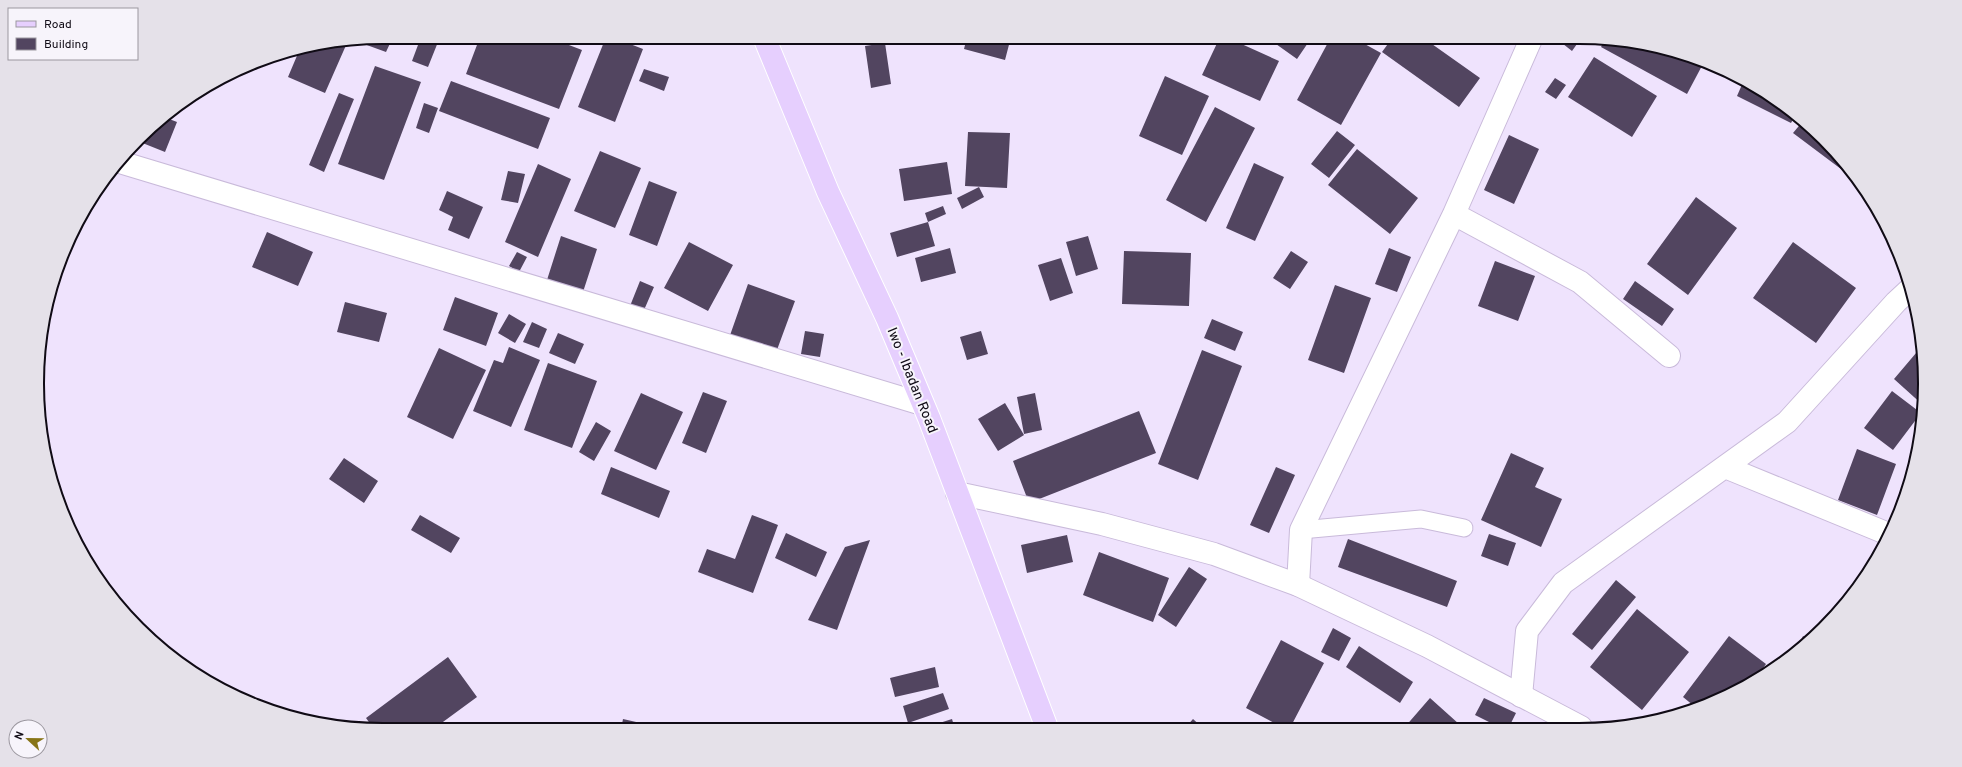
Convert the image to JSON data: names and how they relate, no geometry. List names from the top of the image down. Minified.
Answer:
{"streets":{"main road":["Iwo - Ibadan Road"]},"legend":["Road","Building"],"north":"left"}
